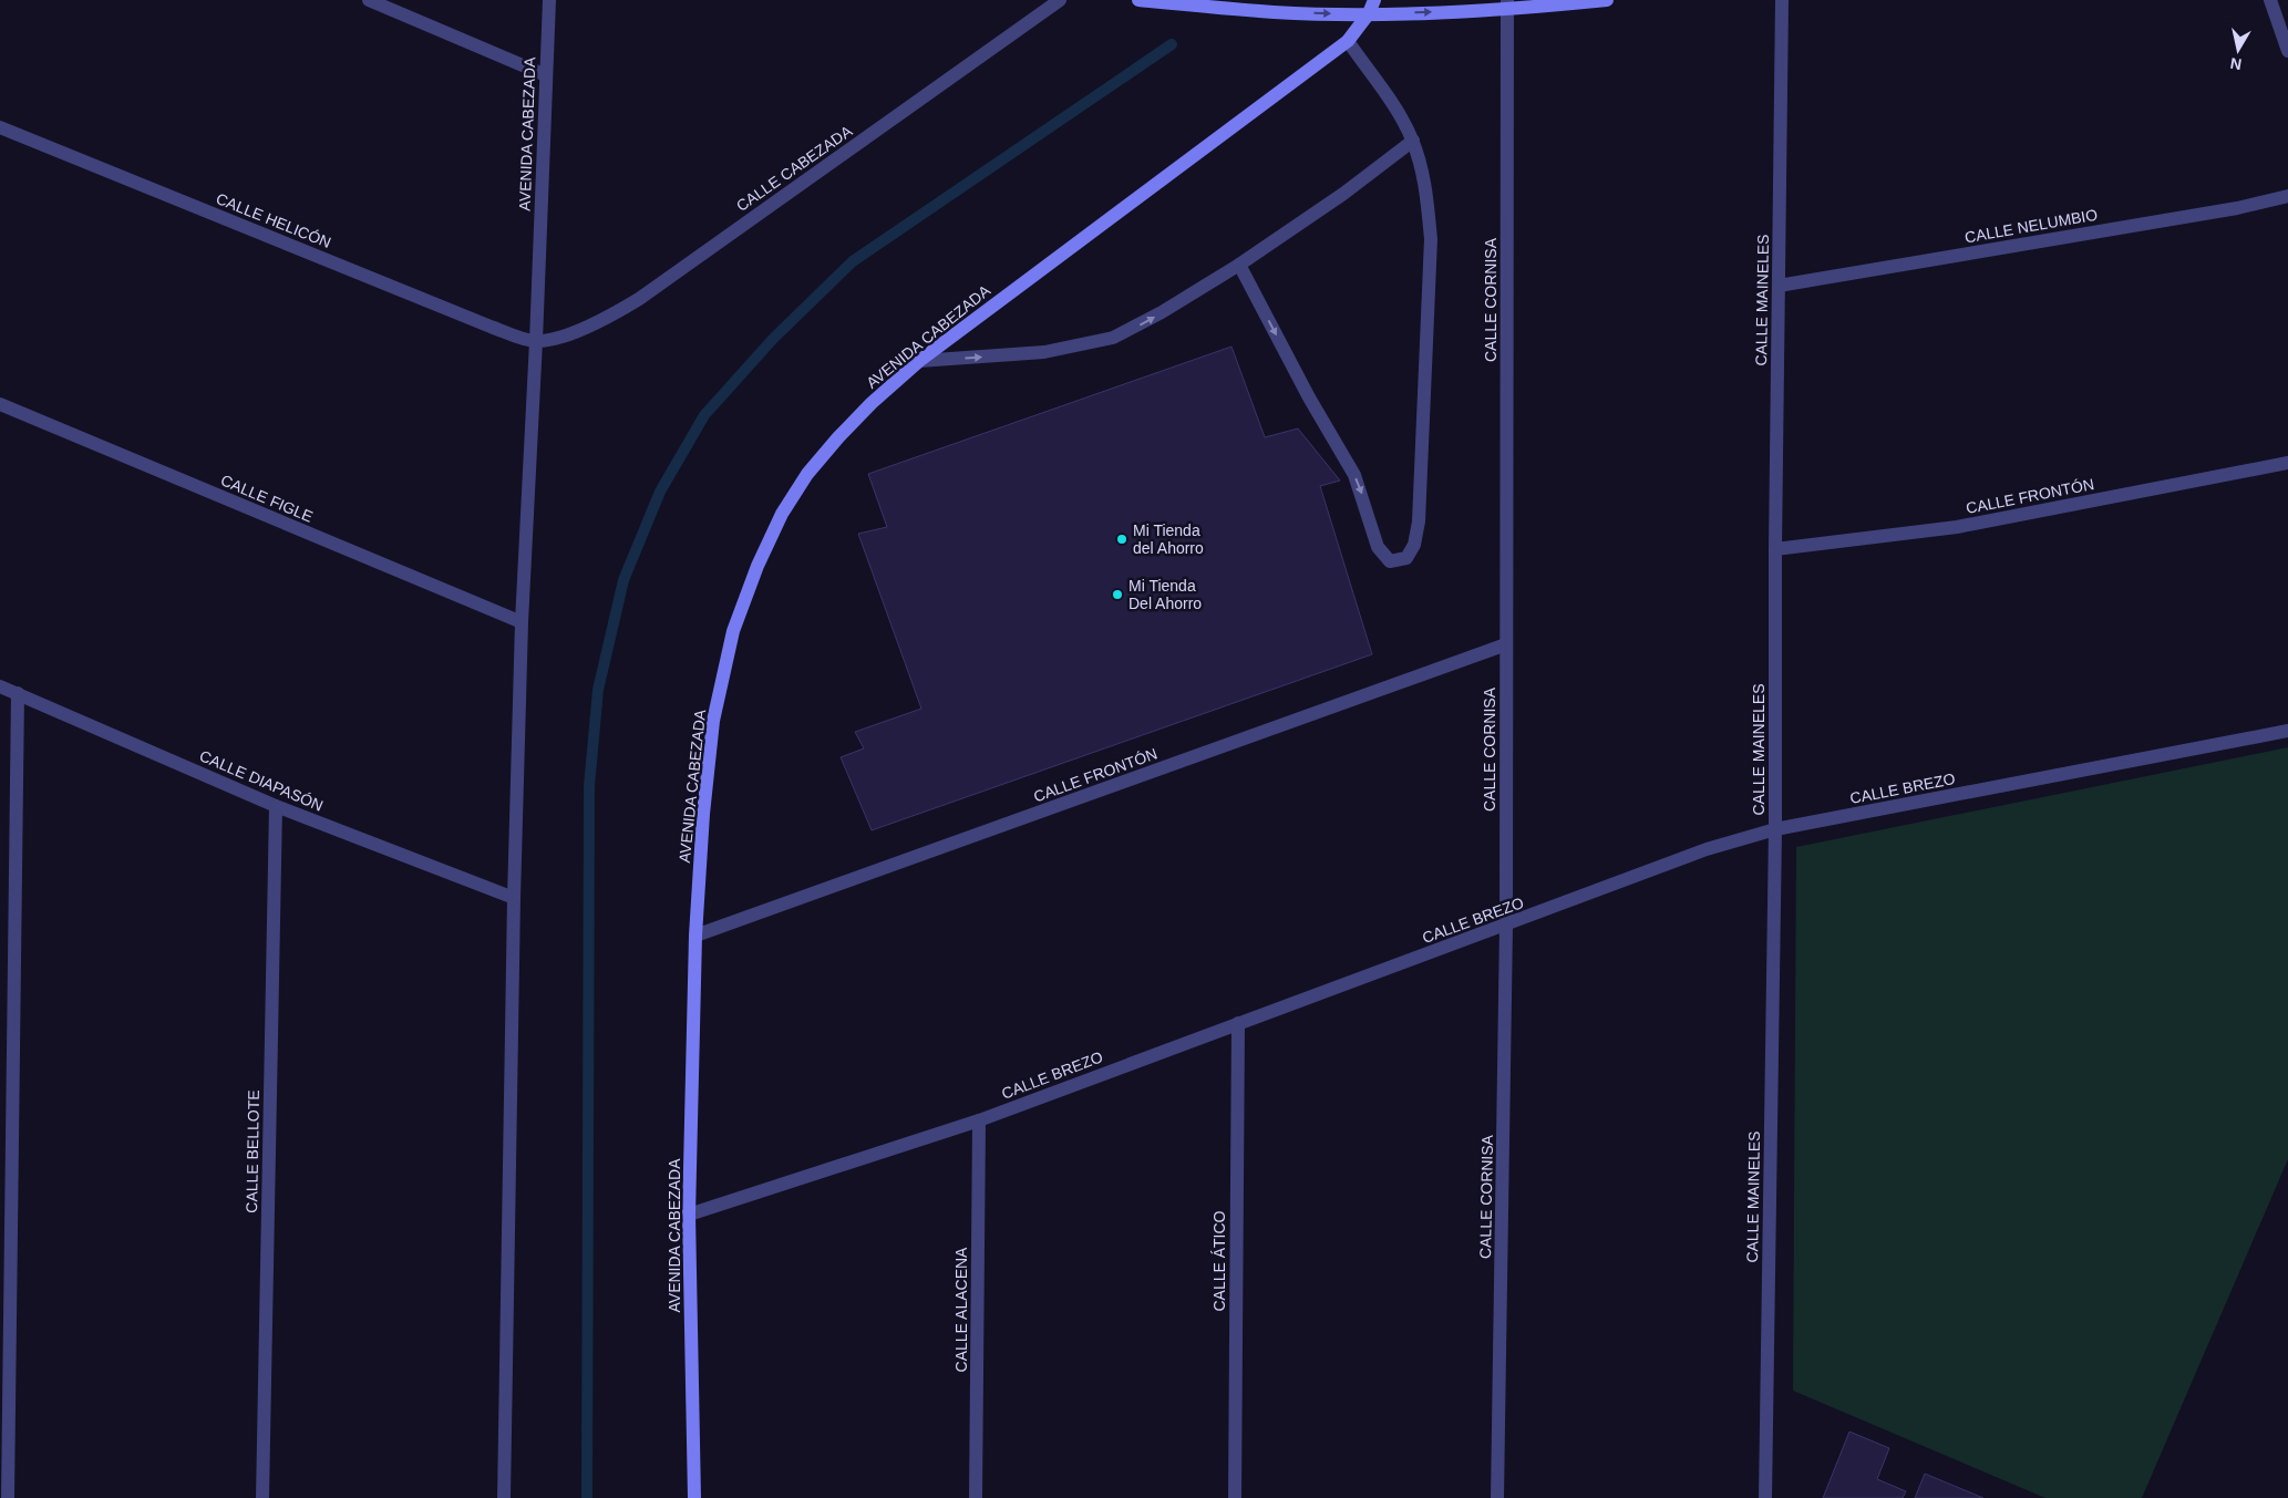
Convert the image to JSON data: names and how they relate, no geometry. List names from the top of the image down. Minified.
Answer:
{"streets":{"main road":["AVENIDA CABEZADA"],"street":["CALLE CABEZADA","CALLE HELICÓN","CALLE NELUMBIO","CALLE CORNISA","CALLE MAINELES","CALLE FRONTÓN","CALLE FIGLE","CALLE DIAPASÓN","CALLE BREZO","CALLE BELLOTE","CALLE ÁTICO","CALLE ALACENA"]},"crossings":[["AVENIDA CABEZADA","CALLE CABEZADA"],["AVENIDA CABEZADA","CALLE HELICÓN"],["AVENIDA CABEZADA","CALLE FRONTÓN"],["AVENIDA CABEZADA","CALLE FIGLE"],["AVENIDA CABEZADA","CALLE DIAPASÓN"],["AVENIDA CABEZADA","CALLE BREZO"],["CALLE CABEZADA","CALLE HELICÓN"],["CALLE NELUMBIO","CALLE MAINELES"],["CALLE CORNISA","CALLE FRONTÓN"],["CALLE CORNISA","CALLE BREZO"],["CALLE MAINELES","CALLE FRONTÓN"],["CALLE MAINELES","CALLE BREZO"],["CALLE DIAPASÓN","CALLE BELLOTE"],["CALLE BREZO","CALLE ÁTICO"],["CALLE BREZO","CALLE ALACENA"]],"places":["Mi Tienda del Ahorro","Mi Tienda Del Ahorro"],"north":"bottom"}
